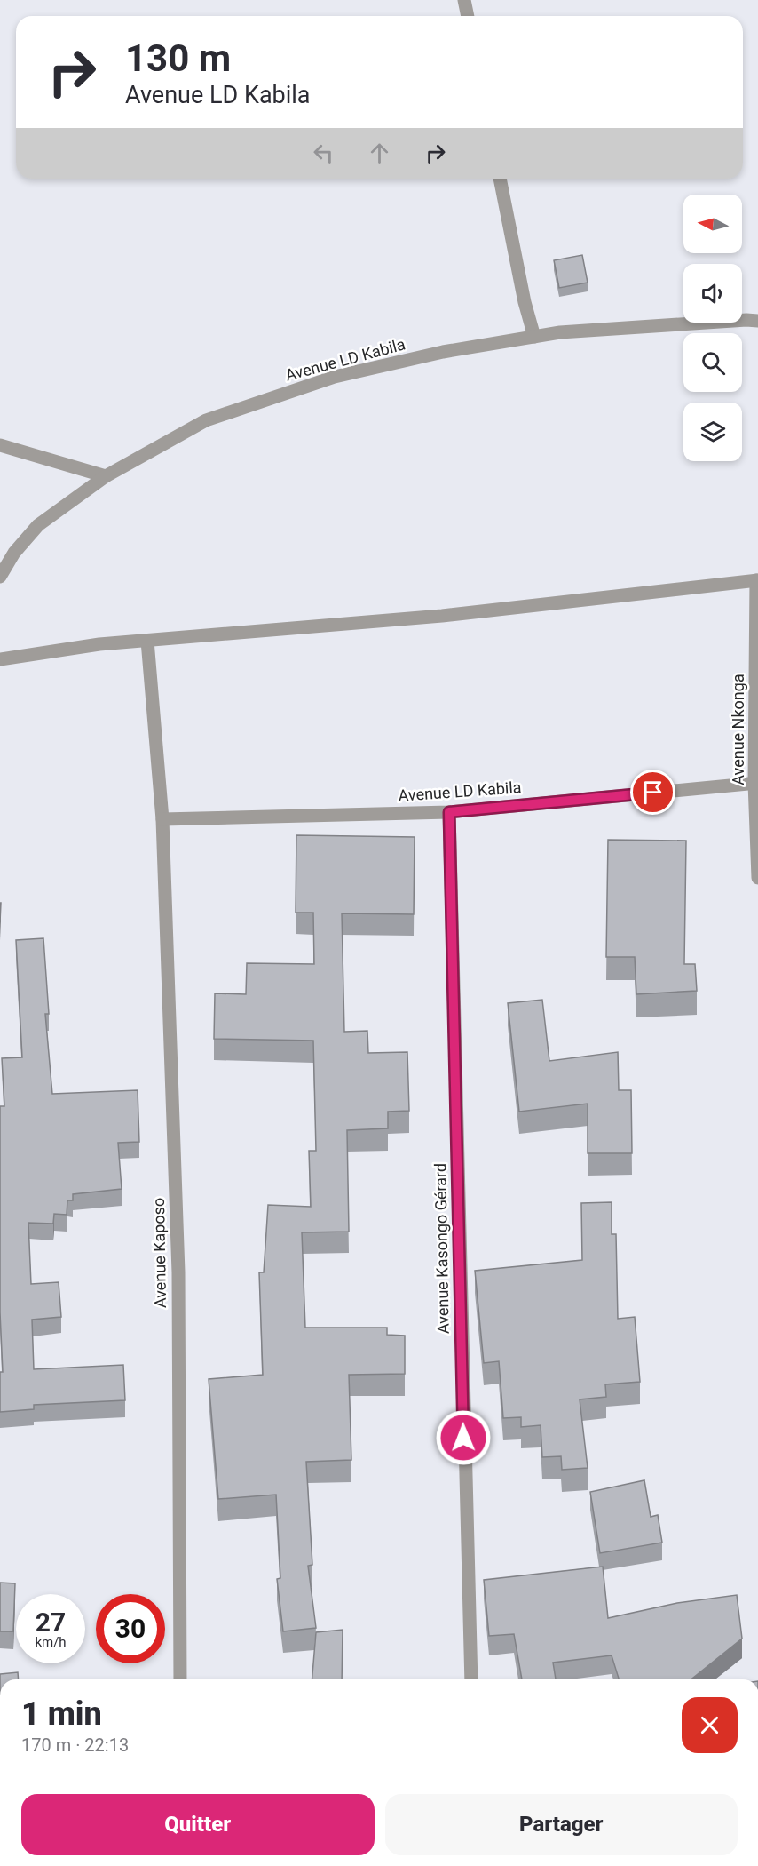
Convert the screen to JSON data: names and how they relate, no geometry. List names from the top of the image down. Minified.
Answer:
{"streets":{"street":["Avenue LD Kabila","Avenue Nkonga","Avenue Kasongo Gérard","Avenue Kaposo"]},"crossings":[["Avenue LD Kabila","Avenue Nkonga"],["Avenue LD Kabila","Avenue Kasongo Gérard"],["Avenue LD Kabila","Avenue Kaposo"]],"north":"left","page":{"turn":["130 m","Avenue LD Kabila"],"speed":"27 km/h","limit":"30","heading":["1 min","170 m · 22:13"],"buttons":["Quitter","Partager"]}}
